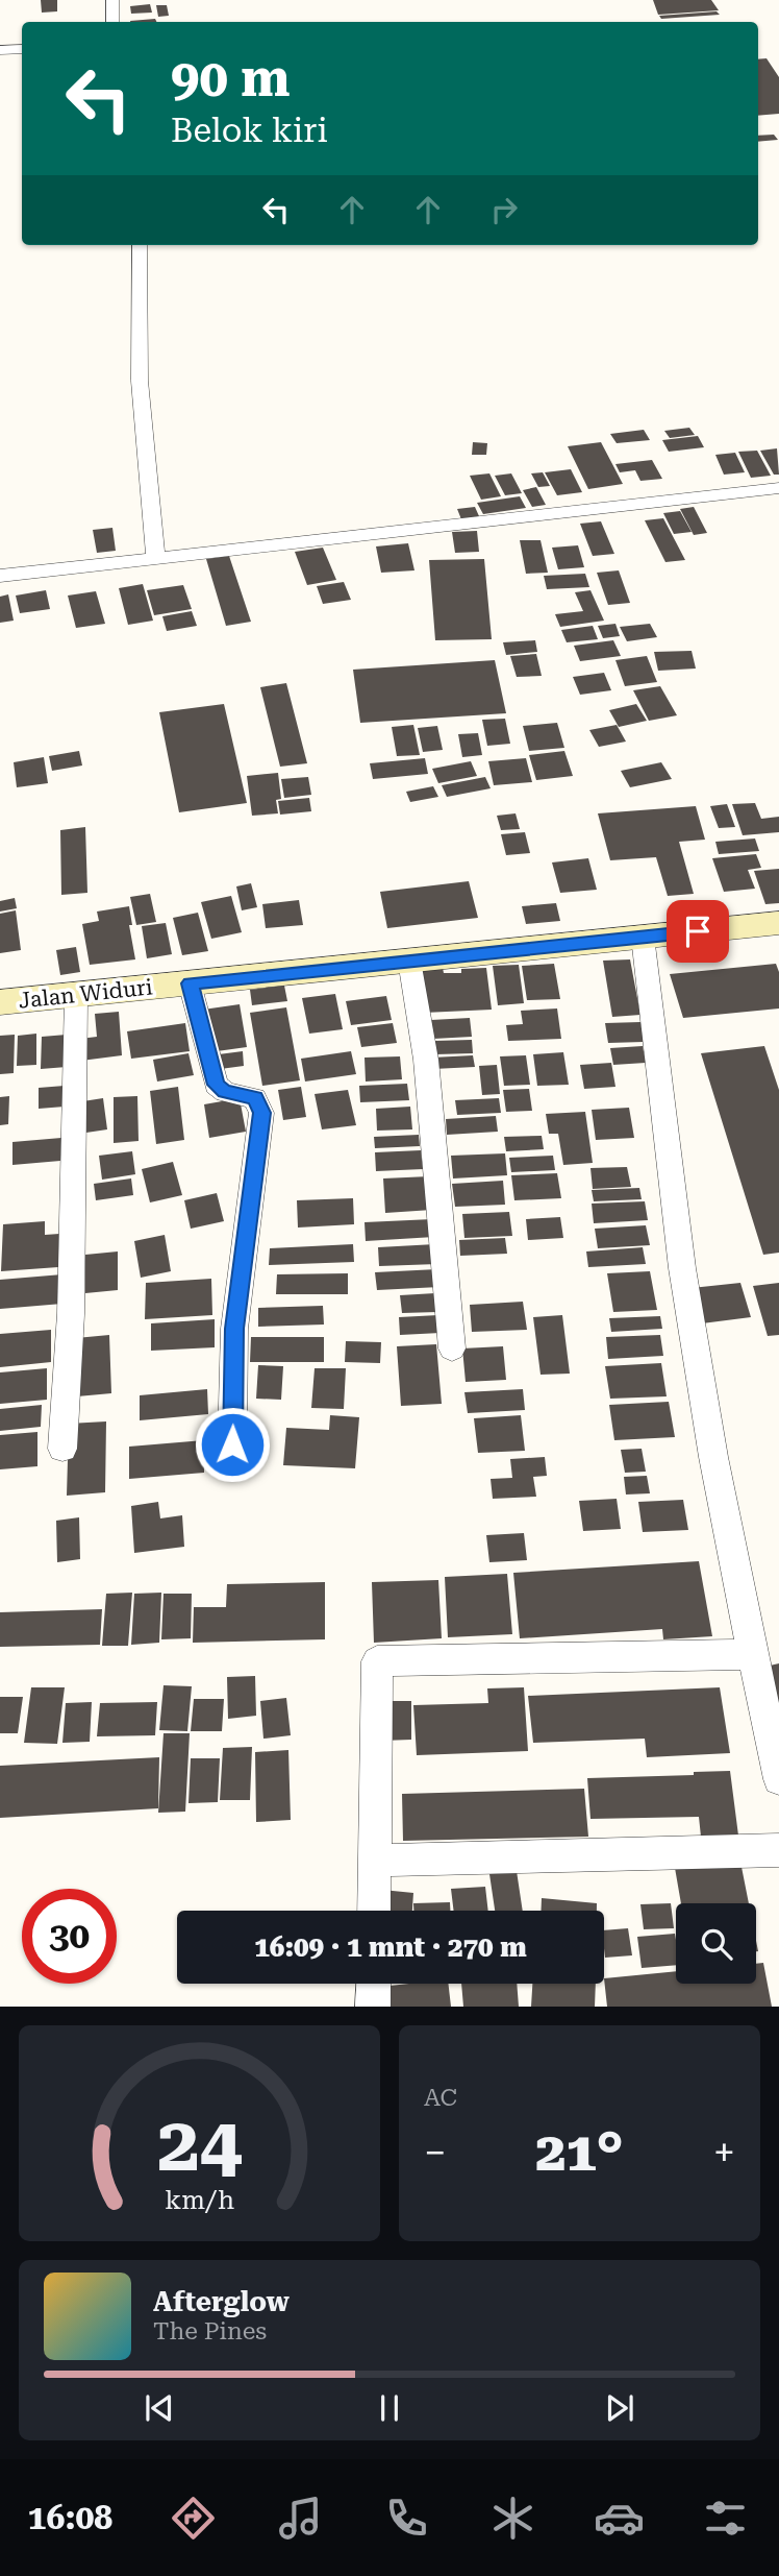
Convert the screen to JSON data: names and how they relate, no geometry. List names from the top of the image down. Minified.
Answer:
{"streets":{"main road":["Jalan Widuri"]},"page":{"turn":["90 m","Belok kiri"],"limit":"30","trip":"16:09 · 1 mnt · 270 m","tile":"AC","heat":["−","21°","+"],"song":["Afterglow","The Pines"],"tabs":"16:08","gauge":["24","km/h"]}}
